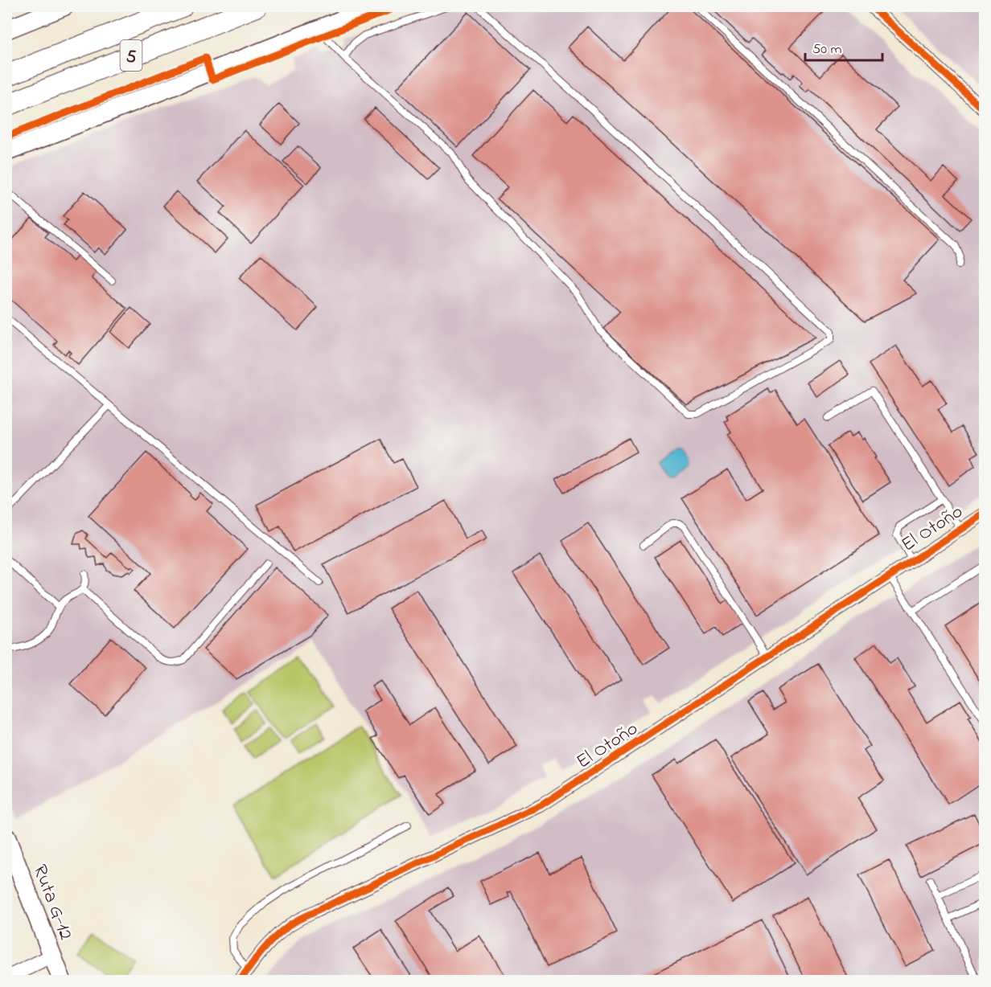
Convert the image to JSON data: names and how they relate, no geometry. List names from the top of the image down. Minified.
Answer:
{"streets":{"highway":["5"],"main road":["Ruta G-12"],"street":["El Otoño"]},"scale_bar":"50 m"}
